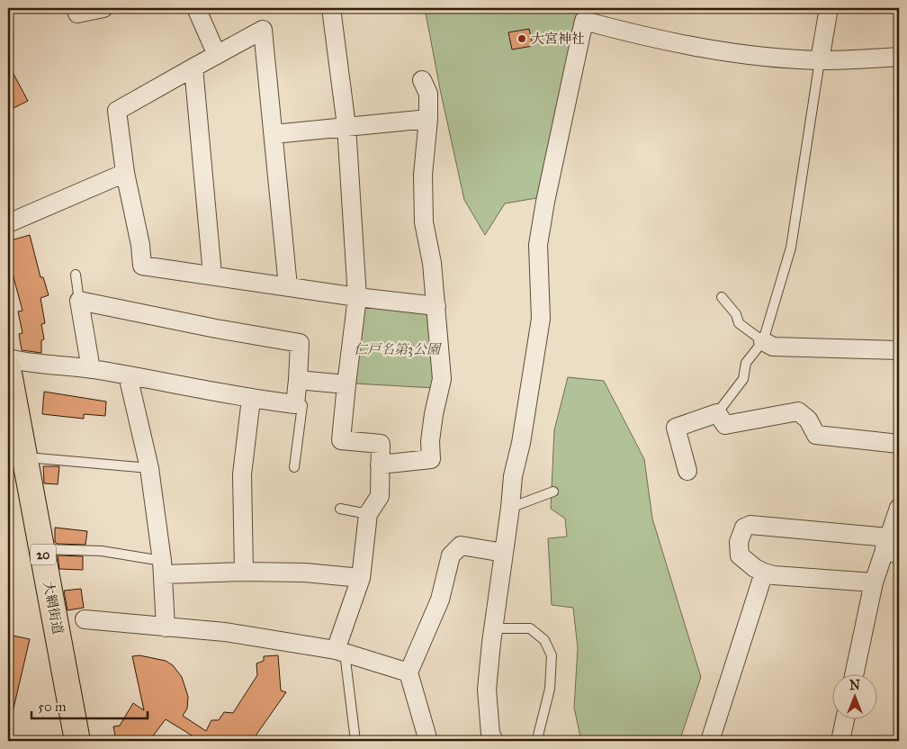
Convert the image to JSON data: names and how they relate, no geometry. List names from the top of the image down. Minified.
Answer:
{"streets":{"main road":["20","大網街道"]},"parks":["仁戸名第3公園"],"places":["大宮神社"],"scale_bar":"50 m","north":"top"}
